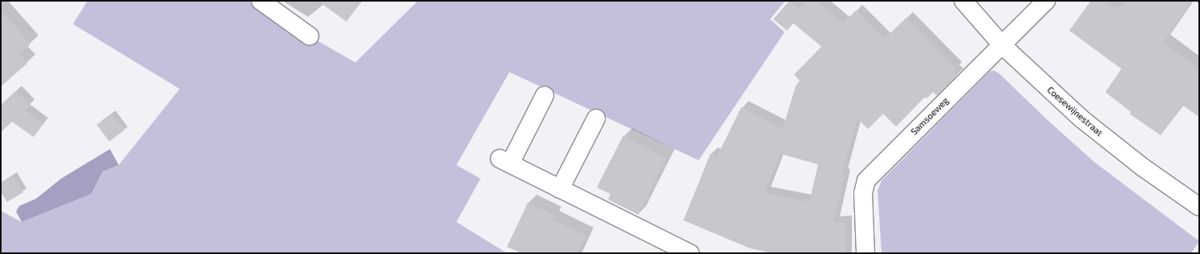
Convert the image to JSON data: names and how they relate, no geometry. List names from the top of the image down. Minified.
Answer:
{"streets":{"street":["Coesewijnestraat","Samsoeweg"]},"crossings":[["Coesewijnestraat","Samsoeweg"]]}
